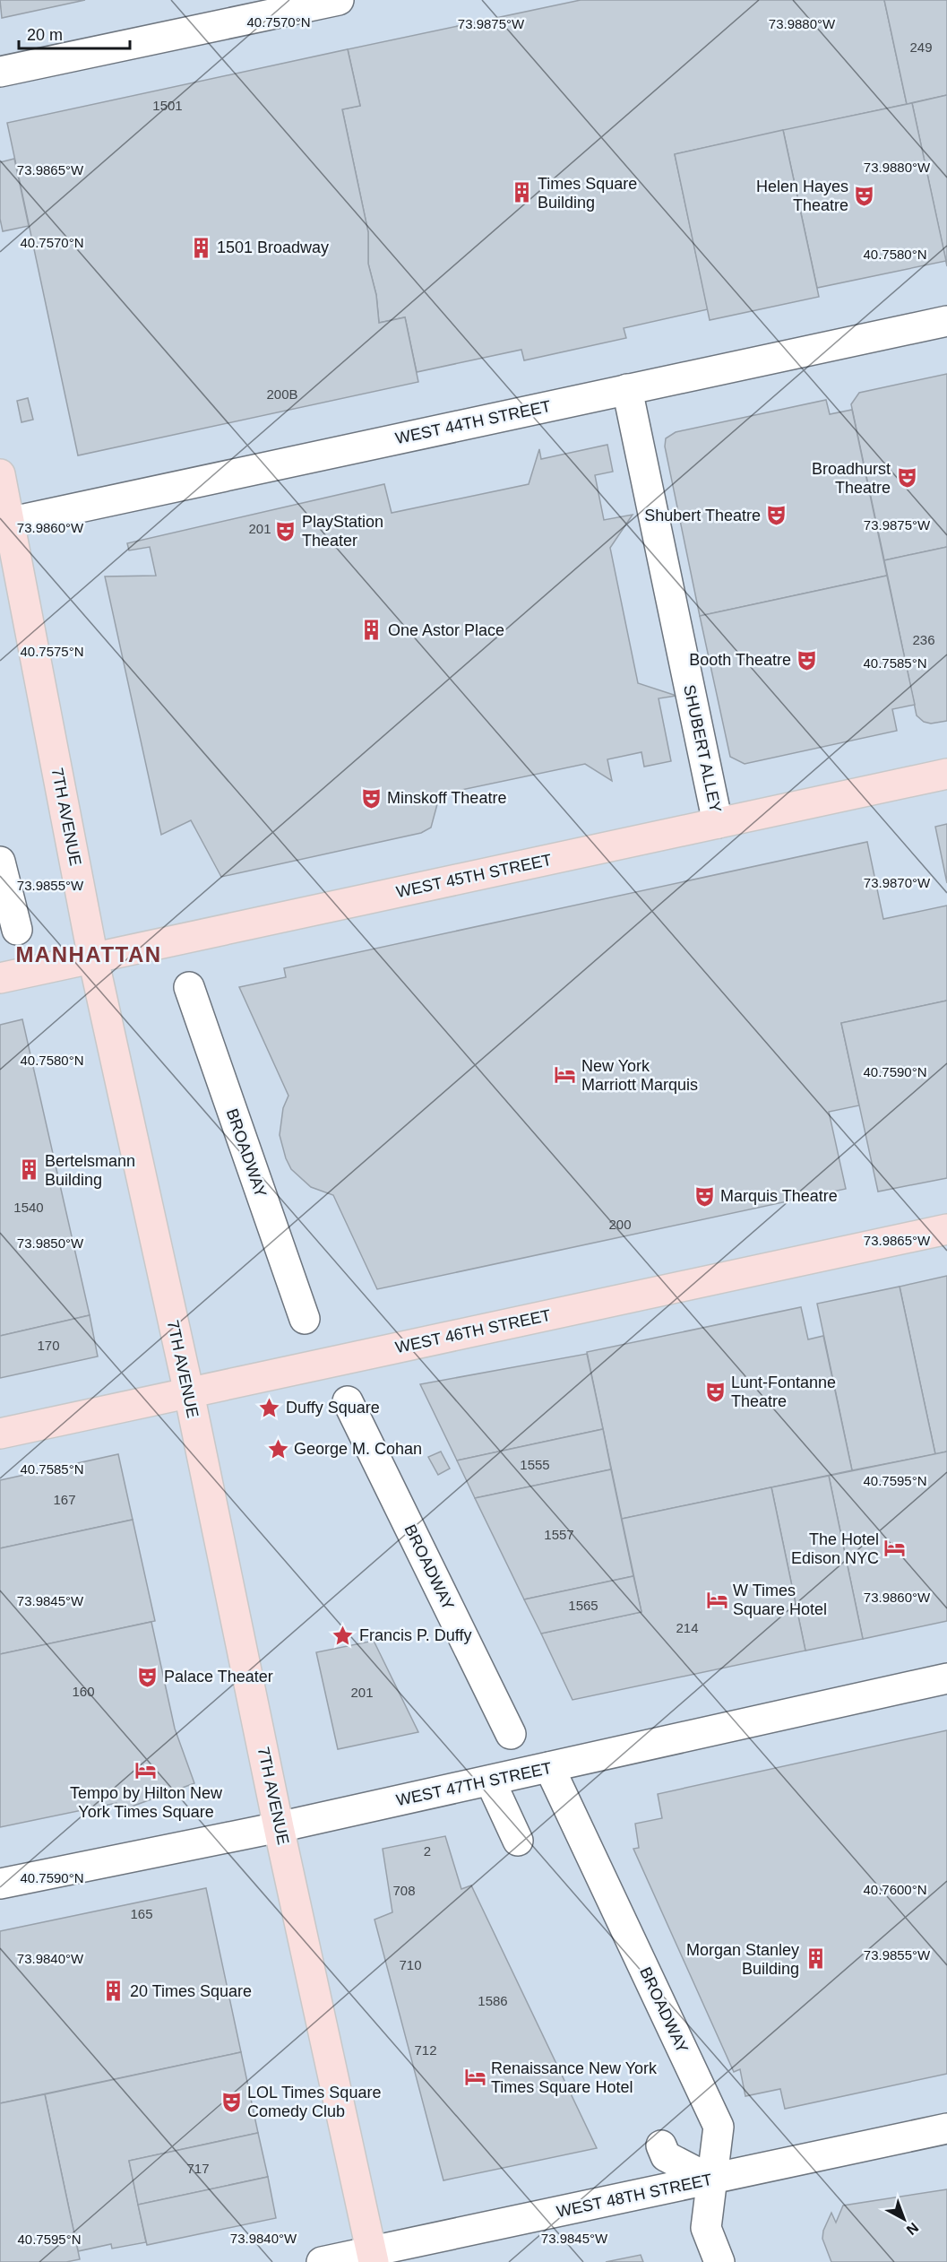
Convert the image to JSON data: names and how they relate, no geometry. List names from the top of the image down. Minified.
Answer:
{"streets":{"main road":["7TH AVENUE","WEST 45TH STREET","WEST 46TH STREET"],"street":["WEST 44TH STREET","SHUBERT ALLEY","BROADWAY","WEST 47TH STREET","WEST 48TH STREET"]},"crossings":[["WEST 44TH STREET","SHUBERT ALLEY"],["WEST 44TH STREET","7TH AVENUE"],["SHUBERT ALLEY","WEST 45TH STREET"],["7TH AVENUE","WEST 45TH STREET"],["7TH AVENUE","WEST 46TH STREET"],["7TH AVENUE","WEST 47TH STREET"],["7TH AVENUE","WEST 48TH STREET"],["BROADWAY","WEST 47TH STREET"],["BROADWAY","WEST 48TH STREET"]],"districts":["MANHATTAN"],"places":{"building":["Times Square Building","1501 Broadway","One Astor Place","Bertelsmann Building","Morgan Stanley Building","20 Times Square"],"theatre":["Helen Hayes Theatre","Broadhurst Theatre","Shubert Theatre","PlayStation Theater","Booth Theatre","Minskoff Theatre","Marquis Theatre","Lunt-Fontanne Theatre","Palace Theater","LOL Times Square Comedy Club"],"hotel":["New York Marriott Marquis","The Hotel Edison NYC","W Times Square Hotel","Tempo by Hilton New York Times Square","Renaissance New York Times Square Hotel"],"place":["Duffy Square","George M. Cohan","Francis P. Duffy"]},"house_numbers":["249","1501","200B","201","236","1540","200","170","1555","167","1557","1565","214","160","201","2","708","165","710","1586","712","717"],"scale_bar":"20 m","north":"bottom right","coordinates":["40.7570°N","73.9880°W","73.9875°W","73.9865°W","40.7580°N","73.9860°W","40.7575°N","40.7585°N","73.9870°W","73.9855°W","40.7590°N","73.9850°W","40.7595°N","73.9845°W","40.7600°N","73.9840°W"]}
